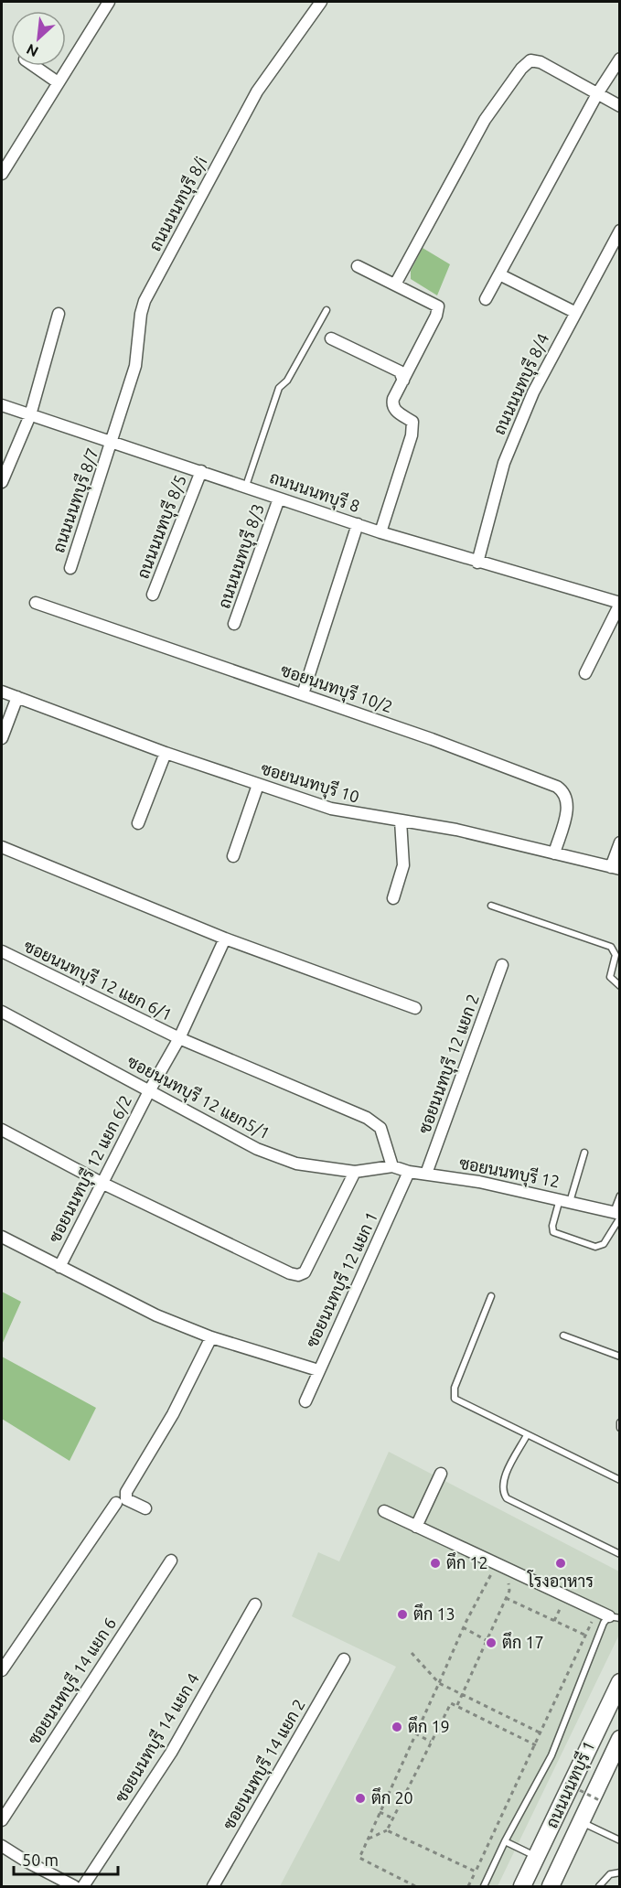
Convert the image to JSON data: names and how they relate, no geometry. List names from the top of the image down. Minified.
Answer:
{"streets":{"main road":["ถนนนนทบุรี 1"],"street":["ถนนนนทบุรี 8/i","ถนนนนทบุรี 8/4","ถนนนนทบุรี 8","ถนนนนทบุรี 8/7","ถนนนนทบุรี 8/5","ถนนนนทบุรี 8/3","ซอยนนทบุรี 10/2","ซอยนนทบุรี 10","ซอยนนทบุรี 12 แยก 6/1","ซอยนนทบุรี 12 แยก 2","ซอยนนทบุรี 12 แยก5/1","ซอยนนทบุรี 12 แยก 6/2","ซอยนนทบุรี 12","ซอยนนทบุรี 12 แยก 1","ซอยนนทบุรี 14 แยก 6","ซอยนนทบุรี 14 แยก 4","ซอยนนทบุรี 14 แยก 2"]},"crossings":[["ถนนนนทบุรี 8/i","ถนนนนทบุรี 8"],["ถนนนนทบุรี 8/i","ถนนนนทบุรี 8/7"],["ถนนนนทบุรี 8/4","ถนนนนทบุรี 8"],["ถนนนนทบุรี 8","ถนนนนทบุรี 8/7"],["ถนนนนทบุรี 8","ถนนนนทบุรี 8/5"],["ถนนนนทบุรี 8","ถนนนนทบุรี 8/3"],["ซอยนนทบุรี 10/2","ซอยนนทบุรี 10"],["ซอยนนทบุรี 12 แยก 6/1","ซอยนนทบุรี 12 แยก5/1"],["ซอยนนทบุรี 12 แยก 6/1","ซอยนนทบุรี 12 แยก 6/2"],["ซอยนนทบุรี 12 แยก 6/1","ซอยนนทบุรี 12"],["ซอยนนทบุรี 12 แยก 2","ซอยนนทบุรี 12"],["ซอยนนทบุรี 12 แยก5/1","ซอยนนทบุรี 12 แยก 6/2"],["ซอยนนทบุรี 12 แยก5/1","ซอยนนทบุรี 12"],["ซอยนนทบุรี 12","ซอยนนทบุรี 12 แยก 1"]],"places":["ตึก 12","โรงอาหาร","ตึก 13","ตึก 17","ตึก 19","ตึก 20"],"scale_bar":"50 m","north":"bottom left"}
